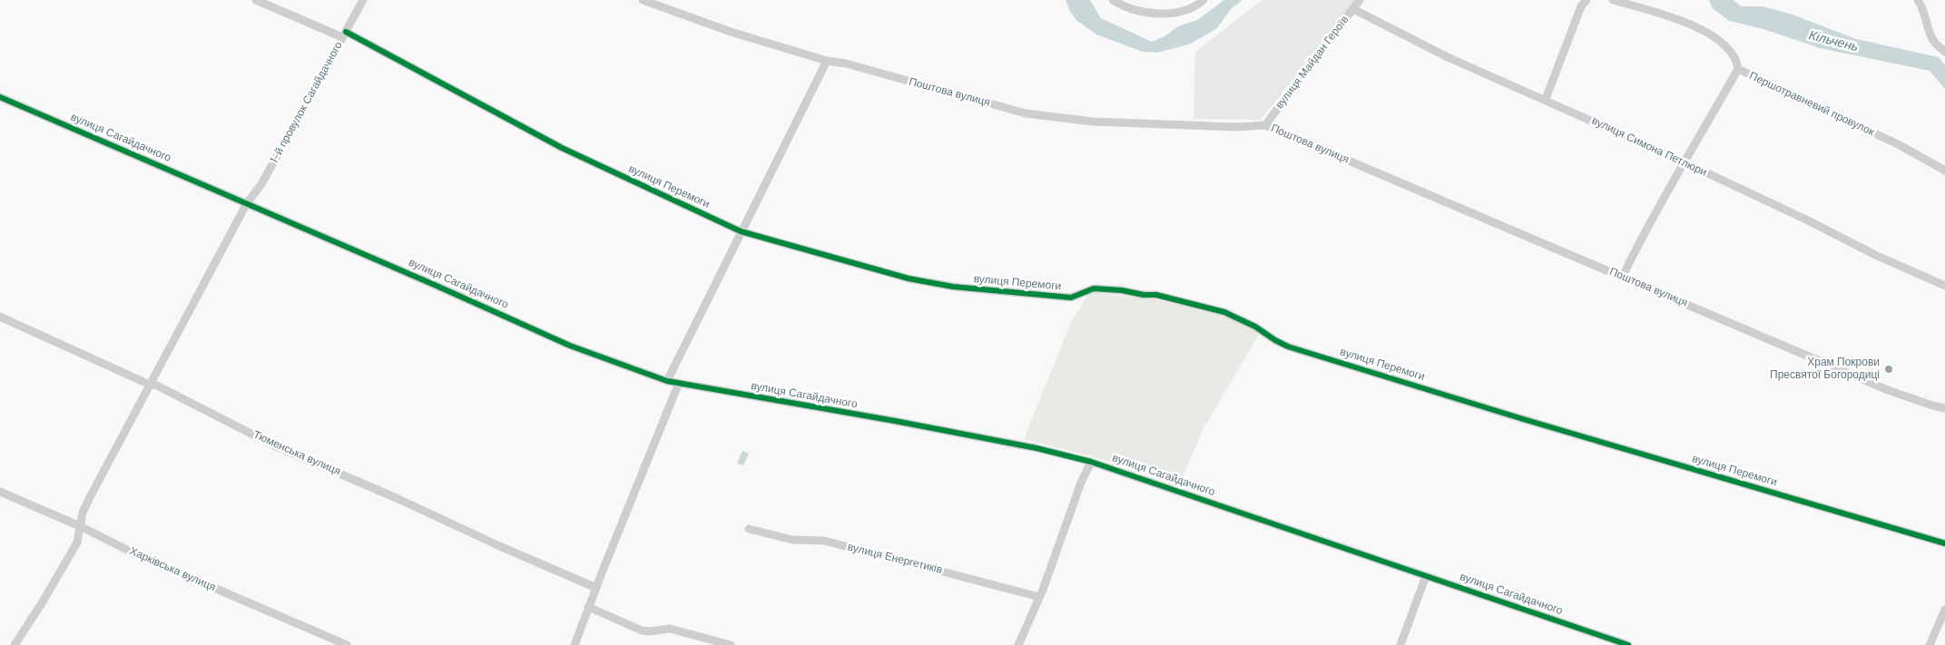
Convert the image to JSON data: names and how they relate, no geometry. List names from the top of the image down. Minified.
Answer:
{"streets":{"street":["вулиця Майдан Героїв","Поштова вулиця","1-й провулок Сагайдачного","Першотравневий провулок","вулиця Сагайдачного","вулиця Симона Петлюри","вулиця Перемоги","Тюменська вулиця","вулиця Енергетиків","Харківська вулиця"]},"crossings":[["вулиця Майдан Героїв","Поштова вулиця"],["вулиця Майдан Героїв","вулиця Симона Петлюри"],["1-й провулок Сагайдачного","вулиця Сагайдачного"],["1-й провулок Сагайдачного","вулиця Перемоги"],["1-й провулок Сагайдачного","Тюменська вулиця"],["1-й провулок Сагайдачного","Харківська вулиця"]],"water":["Кільчень"],"places":["Храм Покрови Пресвятої Богородиці"]}
